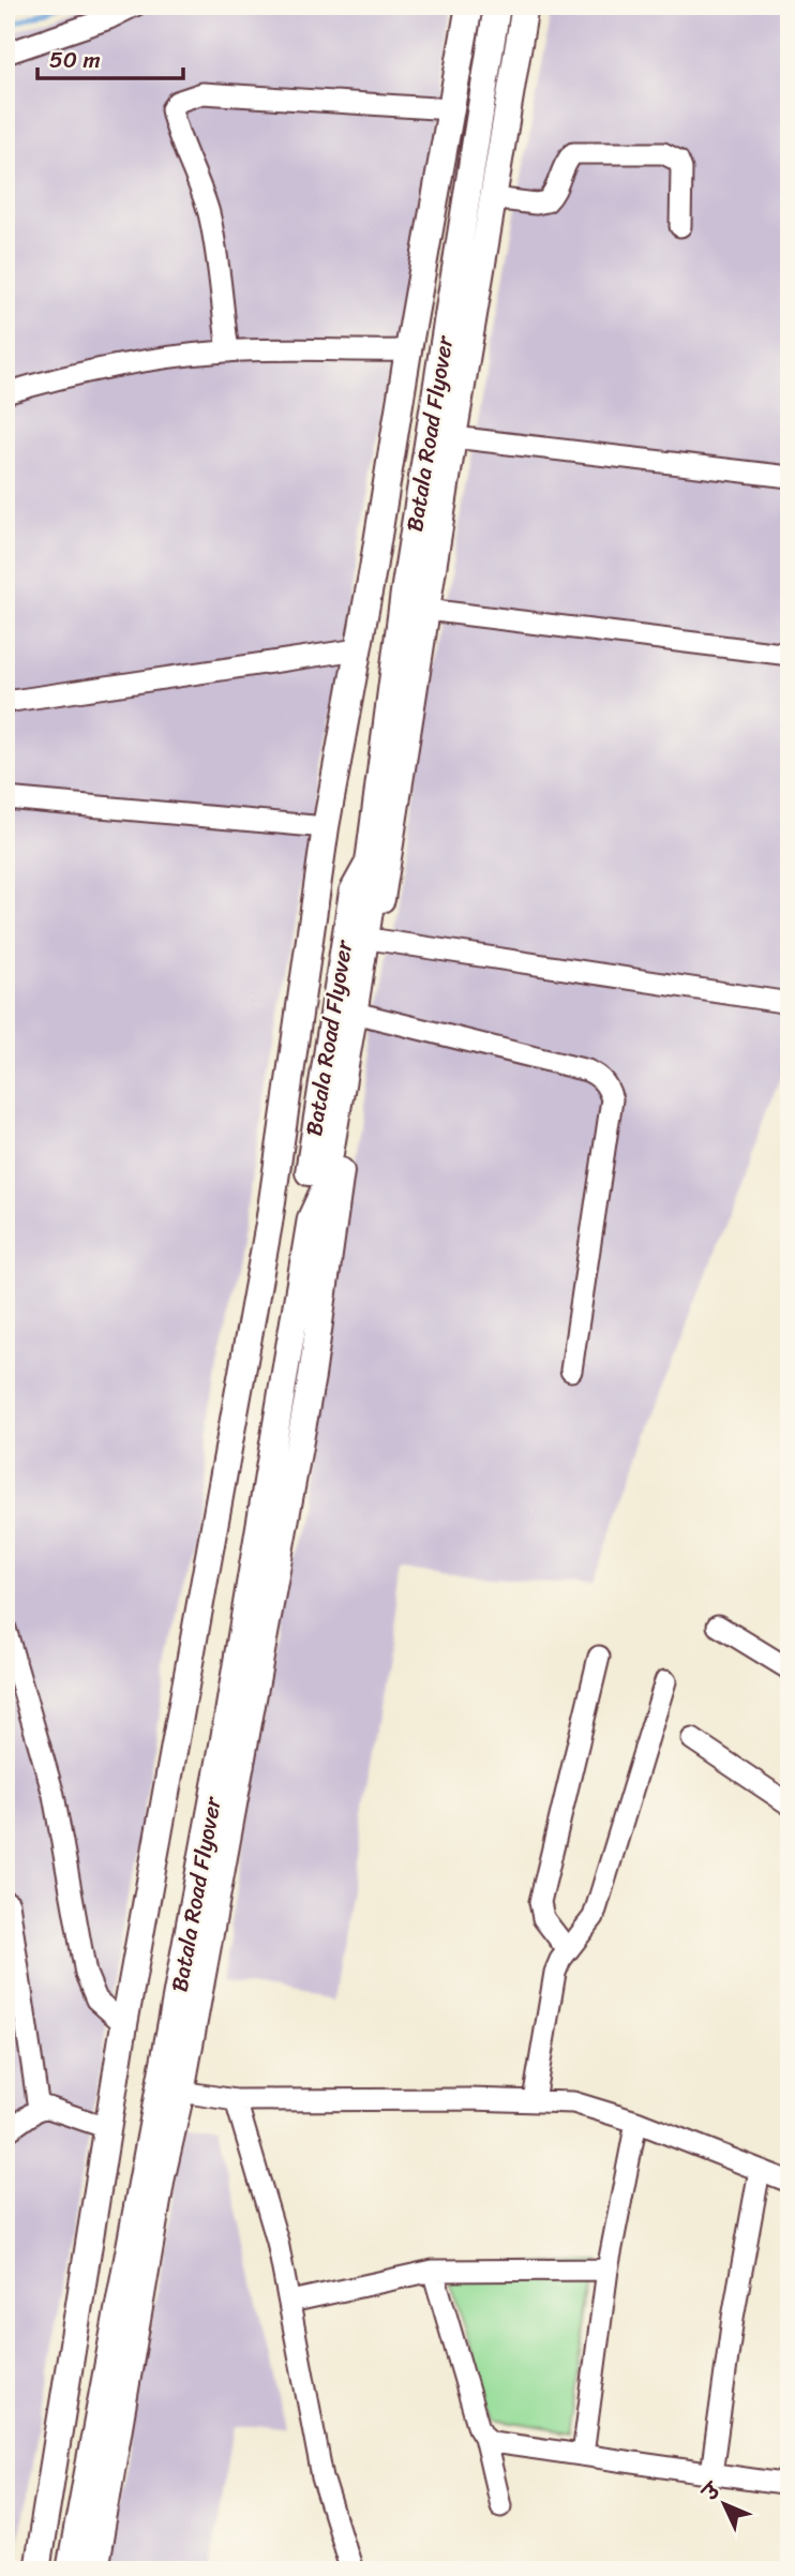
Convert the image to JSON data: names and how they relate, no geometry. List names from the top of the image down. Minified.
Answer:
{"streets":{"main road":["Batala Road Flyover"]},"scale_bar":"50 m","north":"top left"}
